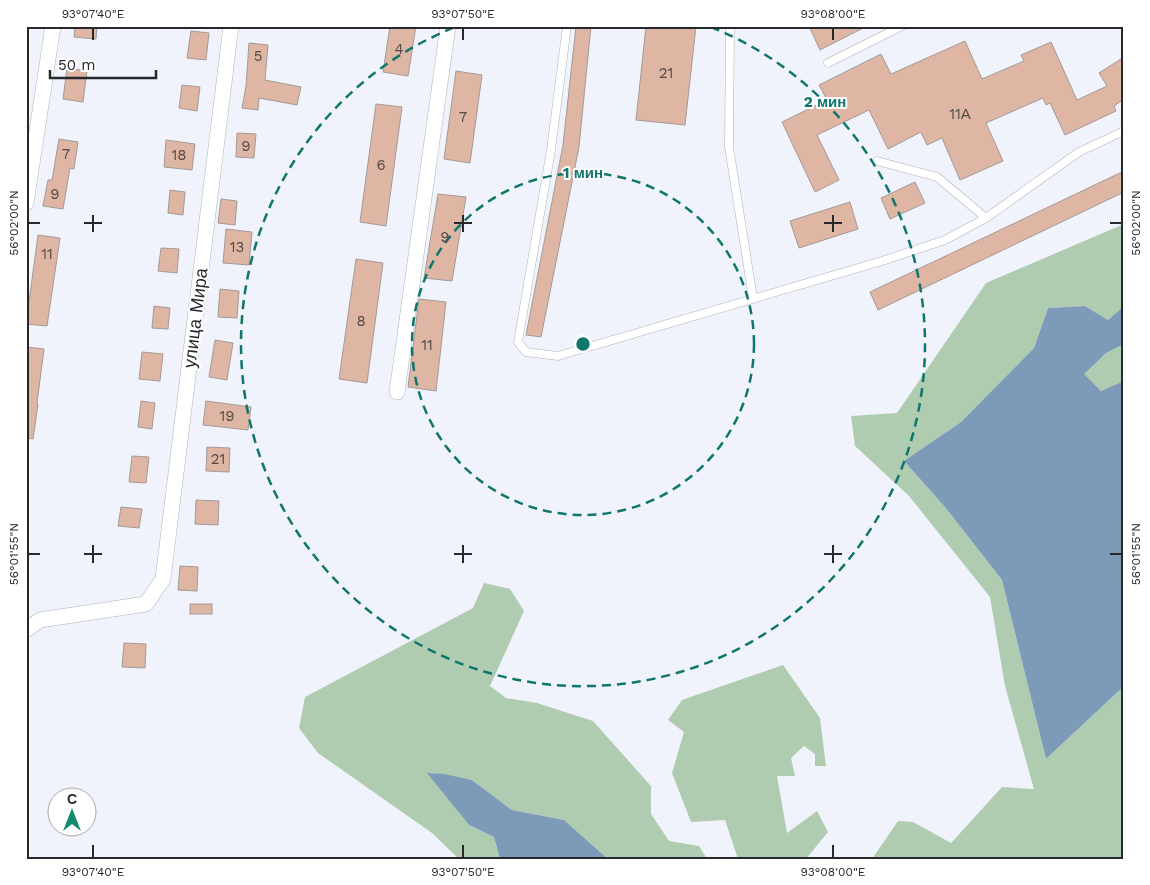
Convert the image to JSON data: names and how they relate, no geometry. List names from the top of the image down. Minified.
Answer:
{"streets":{"street":["улица Мира"]},"house_numbers":["4","5","21","11А","7","9","7","18","6","9","9","13","11","8","11","19","21"],"scale_bar":"50 m","north":"top","coordinates":["93°07'40\"E","93°07'50\"E","93°08'00\"E","56°02'00\"N","56°01'55\"N"],"rings":["2 мин","1 мин"]}
